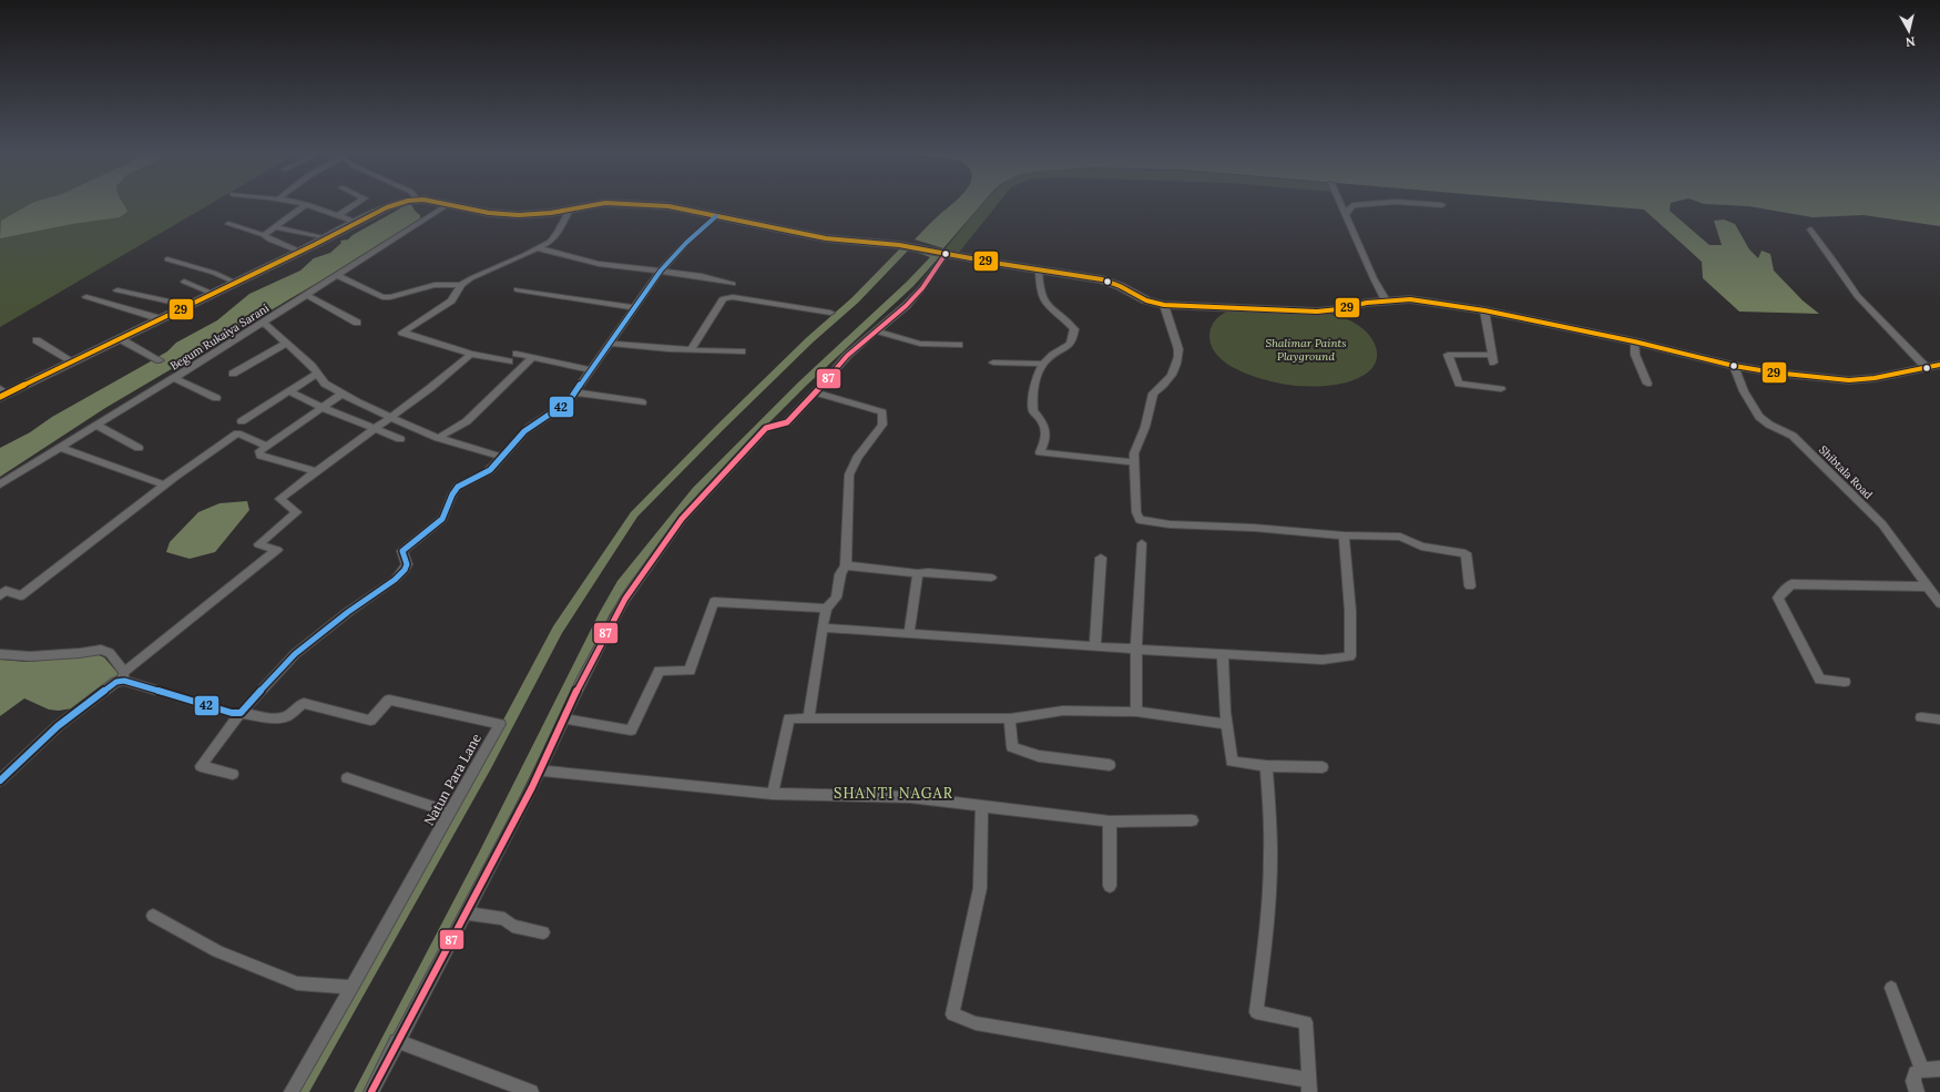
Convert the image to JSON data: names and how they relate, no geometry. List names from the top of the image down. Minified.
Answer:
{"streets":{"street":["Begum Rukaiya Sarani","Shibtala Road","Natun Para Lane"]},"districts":["SHANTI NAGAR"],"parks":["Shalimar Paints Playground"],"lines":["transit line 29","transit line 42","transit line 87"],"north":"bottom"}
